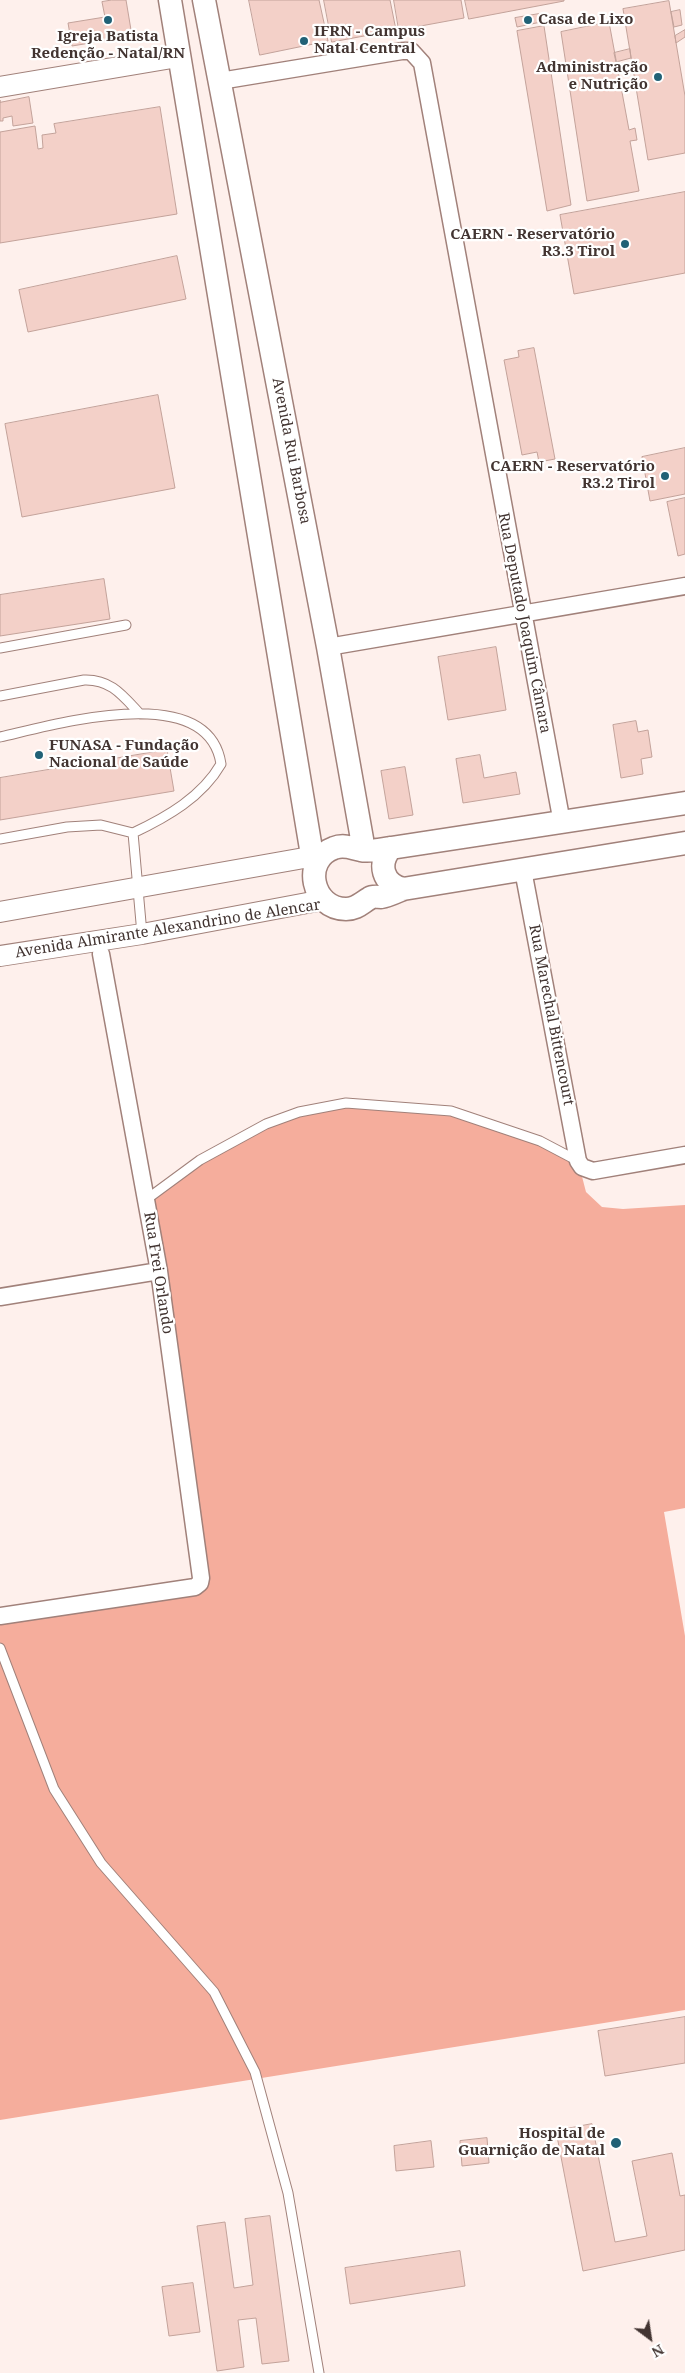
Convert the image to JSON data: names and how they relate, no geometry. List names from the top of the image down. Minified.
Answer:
{"streets":{"main road":["Avenida Rui Barbosa","Avenida Almirante Alexandrino de Alencar"],"street":["Rua Deputado Joaquim Câmara","Rua Marechal Bittencourt","Rua Frei Orlando"]},"crossings":[["Avenida Rui Barbosa","Rua Deputado Joaquim Câmara"],["Avenida Rui Barbosa","Avenida Almirante Alexandrino de Alencar"],["Avenida Almirante Alexandrino de Alencar","Rua Marechal Bittencourt"]],"places":["Igreja Batista Redenção - Natal/RN","Casa de Lixo","IFRN - Campus Natal Central","Administração e Nutrição","CAERN - Reservatório R3.3 Tirol","CAERN - Reservatório R3.2 Tirol","FUNASA - Fundação Nacional de Saúde","Hospital de Guarnição de Natal"],"north":"bottom right"}
